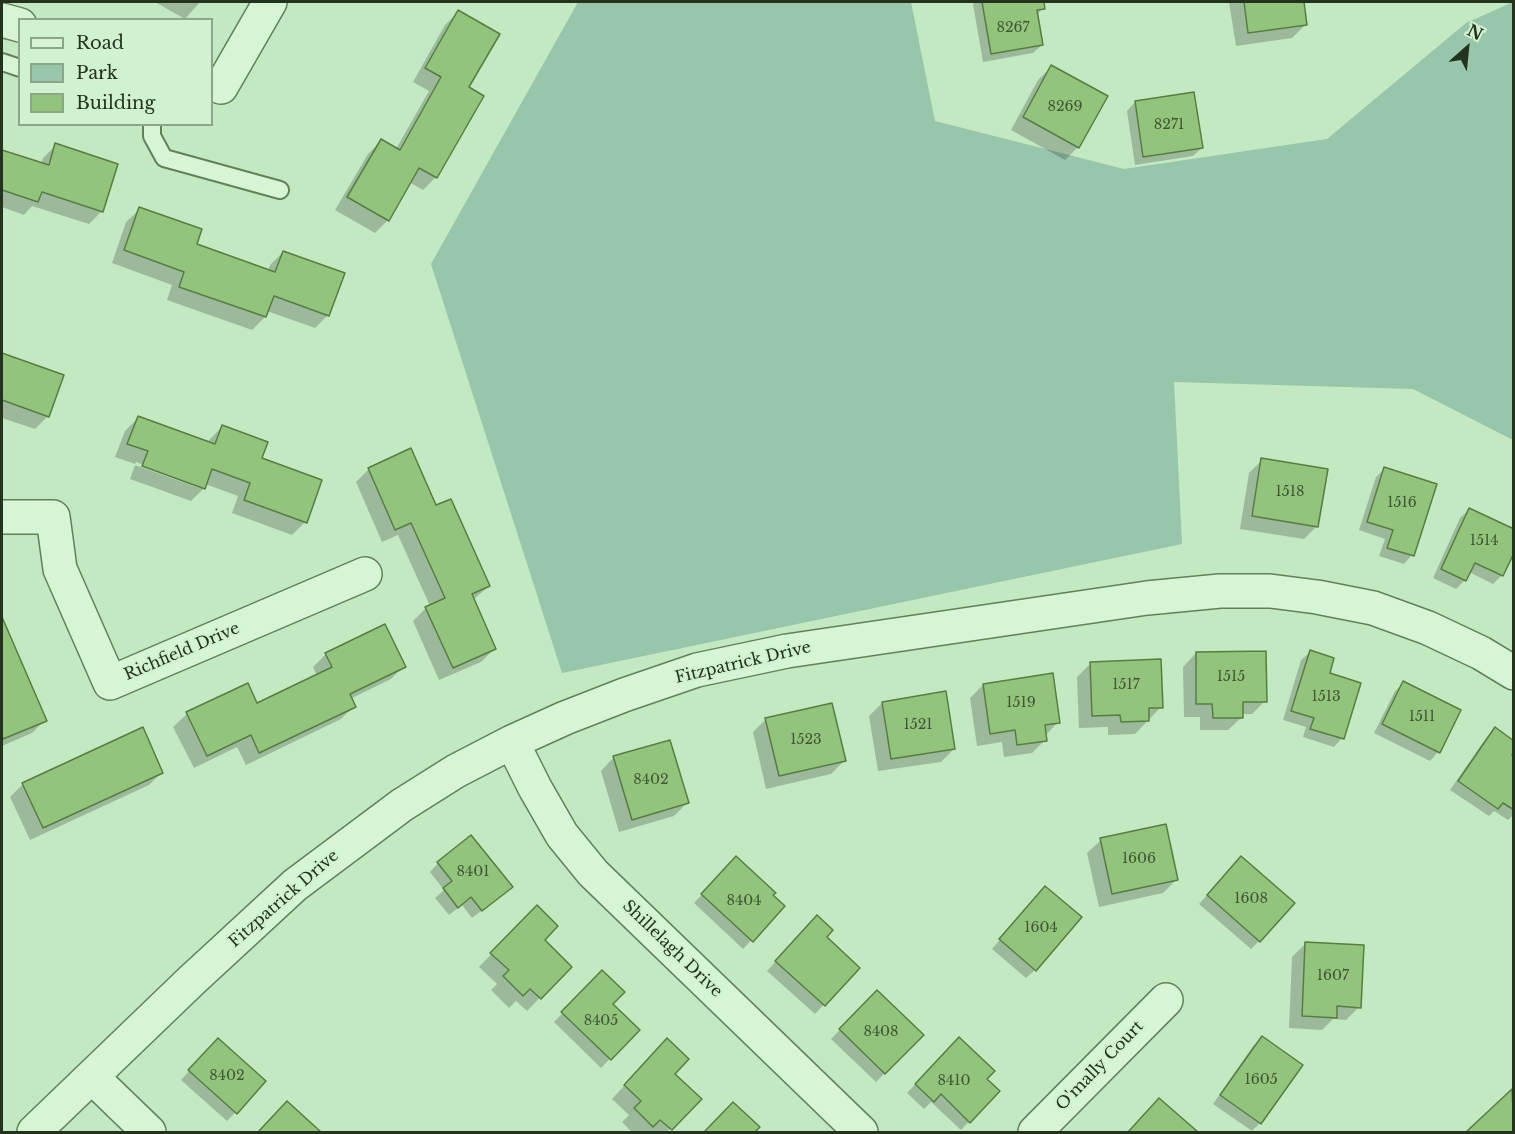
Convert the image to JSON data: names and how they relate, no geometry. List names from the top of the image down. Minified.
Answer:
{"streets":{"street":["Richfield Drive","Fitzpatrick Drive","Shillelagh Drive","O'mally Court"]},"crossings":[["Fitzpatrick Drive","Shillelagh Drive"]],"house_numbers":["8267","8269","8271","1518","1516","1514","1515","1517","1513","1519","1511","1521","1523","8402","1606","8401","1608","8404","1604","1607","8405","8408","8402","1605","8410"],"legend":["Road","Park","Building"],"north":"top right"}
